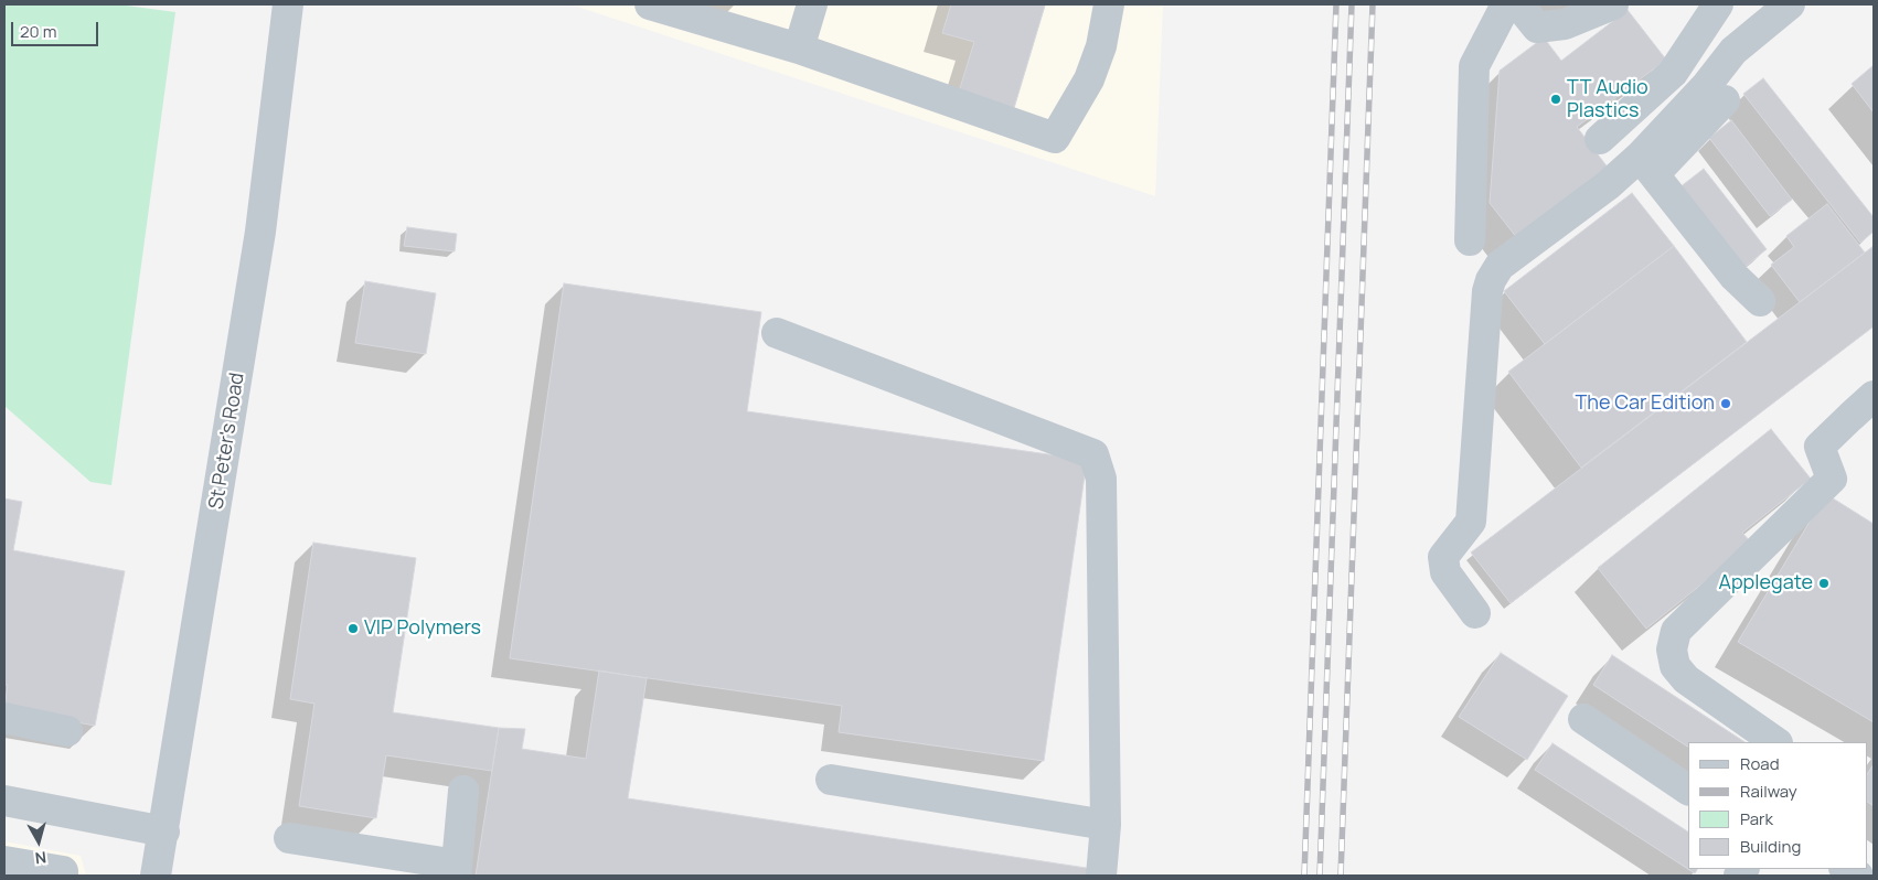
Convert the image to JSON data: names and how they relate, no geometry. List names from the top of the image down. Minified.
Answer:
{"streets":{"street":["St Peter's Road"]},"places":["TT Audio Plastics","The Car Edition","Applegate","VIP Polymers"],"legend":["Road","Railway","Park","Building"],"scale_bar":"20 m","north":"bottom"}
